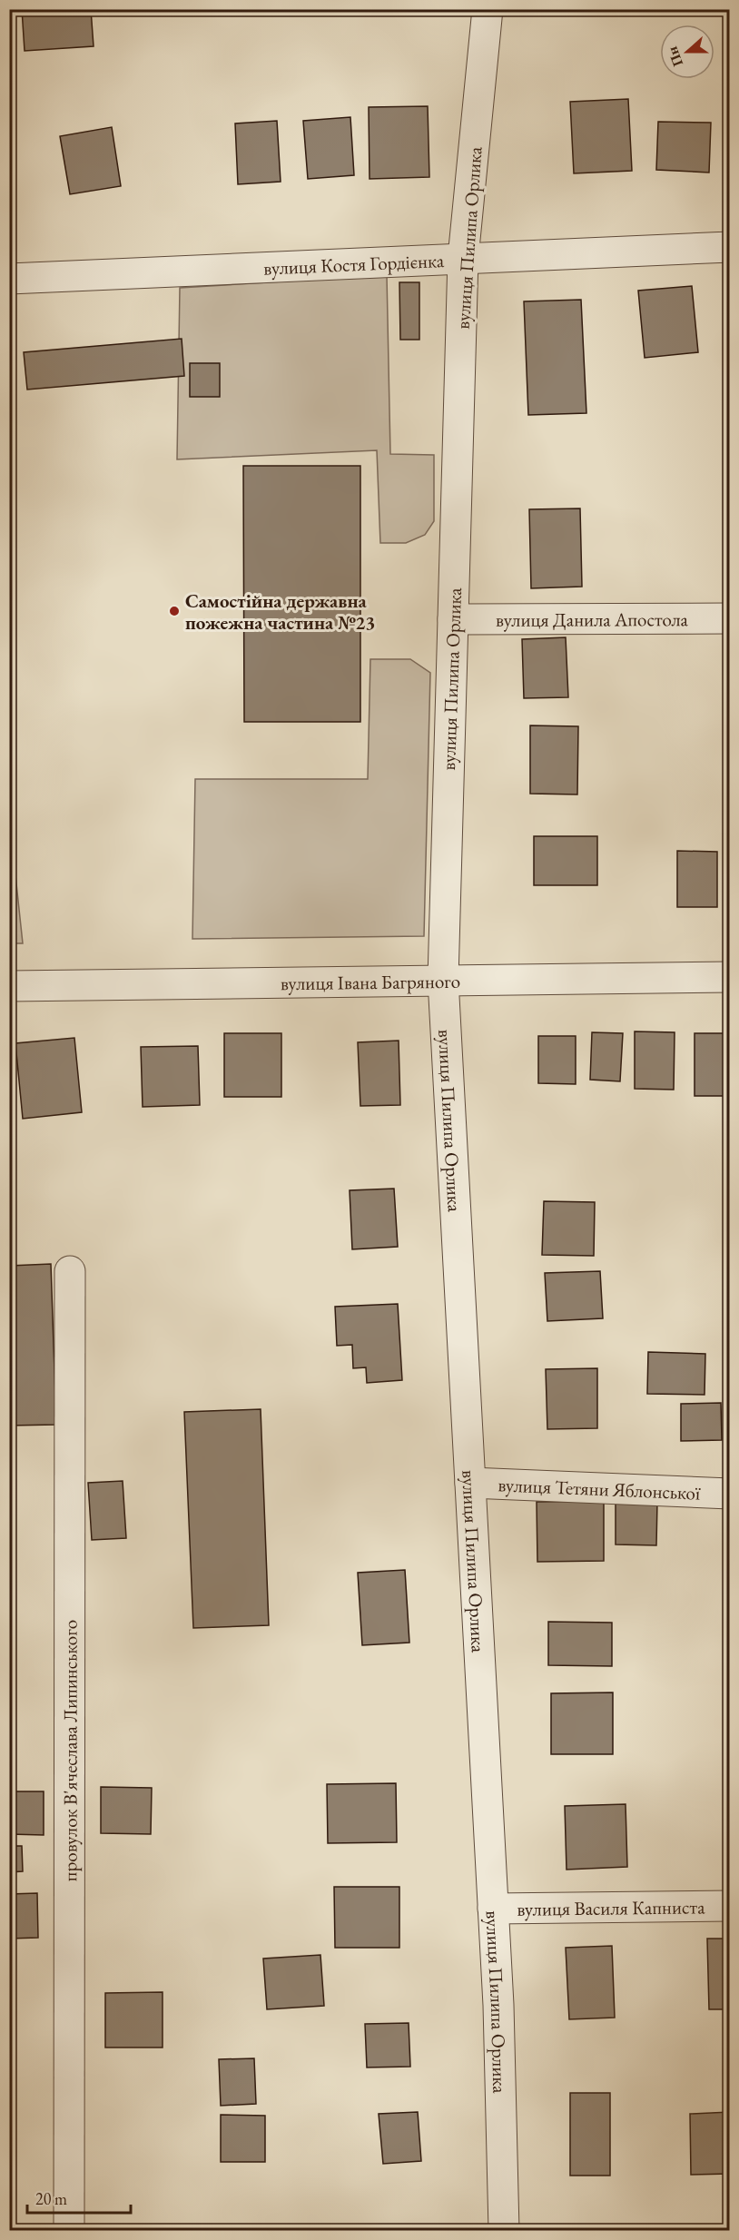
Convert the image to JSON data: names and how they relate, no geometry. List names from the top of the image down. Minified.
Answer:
{"streets":{"street":["вулиця Пилипа Орлика","вулиця Костя Гордієнка","вулиця Данила Апостола","вулиця Івана Багряного","вулиця Тетяни Яблонської","провулок В'ячеслава Липинського","вулиця Василя Капниста"]},"crossings":[["вулиця Пилипа Орлика","вулиця Костя Гордієнка"],["вулиця Пилипа Орлика","вулиця Данила Апостола"],["вулиця Пилипа Орлика","вулиця Івана Багряного"],["вулиця Пилипа Орлика","вулиця Тетяни Яблонської"],["вулиця Пилипа Орлика","вулиця Василя Капниста"]],"places":["Самостійна державна пожежна частина №23"],"scale_bar":"20 m","north":"left"}
